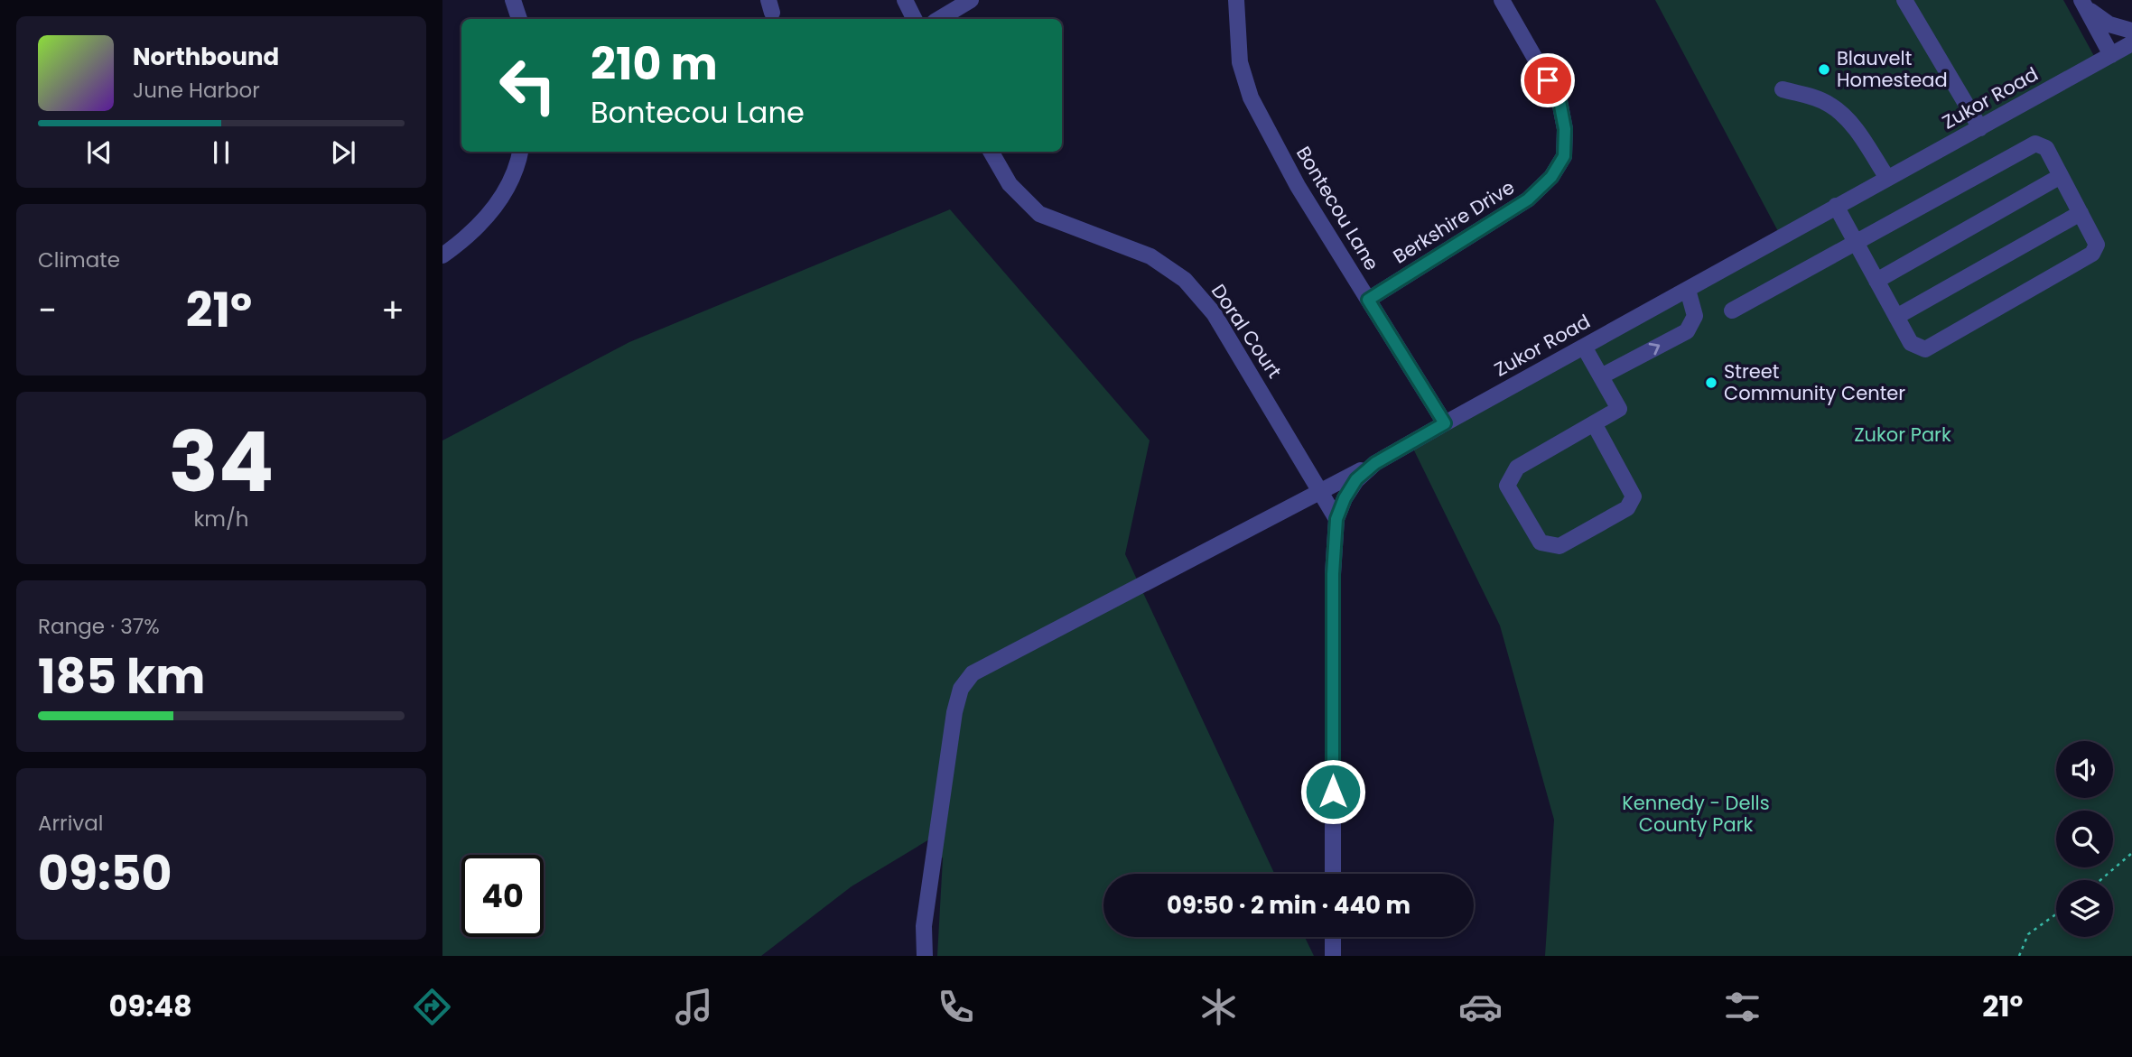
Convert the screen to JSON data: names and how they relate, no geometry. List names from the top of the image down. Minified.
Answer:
{"streets":{"street":["Zukor Road","Bontecou Lane","Berkshire Drive","Doral Court"]},"crossings":[["Zukor Road","Bontecou Lane"],["Zukor Road","Doral Court"],["Bontecou Lane","Berkshire Drive"]],"parks":["Zukor Park","Kennedy - Dells County Park"],"places":["Blauvelt Homestead","Street Community Center"],"page":{"turn":["210 m","Bontecou Lane"],"song":["Northbound","June Harbor"],"tile":["Climate",["34","km/h"],["Range · 37%","185 km"],["Arrival","09:50"]],"heat":["−","21°","+"],"limit":"40","trip":"09:50 · 2 min · 440 m","tabs":["09:48","21°"]}}
